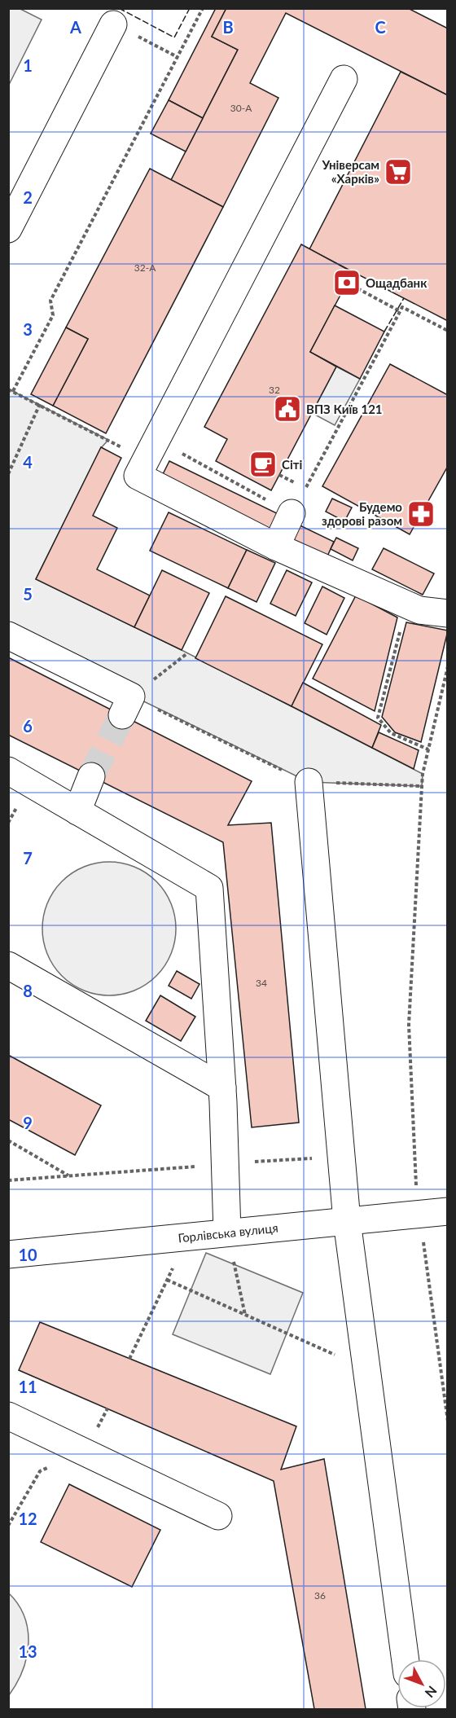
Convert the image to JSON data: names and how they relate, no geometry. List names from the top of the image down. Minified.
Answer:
{"streets":{"lane":["Горлівська вулиця"]},"places":{"supermarket":["Універсам «Харків»"],"bank":["Ощадбанк"],"public building":["ВПЗ Київ 121"],"cafe":["Сіті"],"pharmacy":["Будемо здорові разом"]},"house_numbers":["30-А","32-А","32","34","36"],"north":"bottom right","grid":{"columns":["A","B","C"],"rows":["1","2","3","4","5","6","7","8","9","10","11","12","13"]}}
